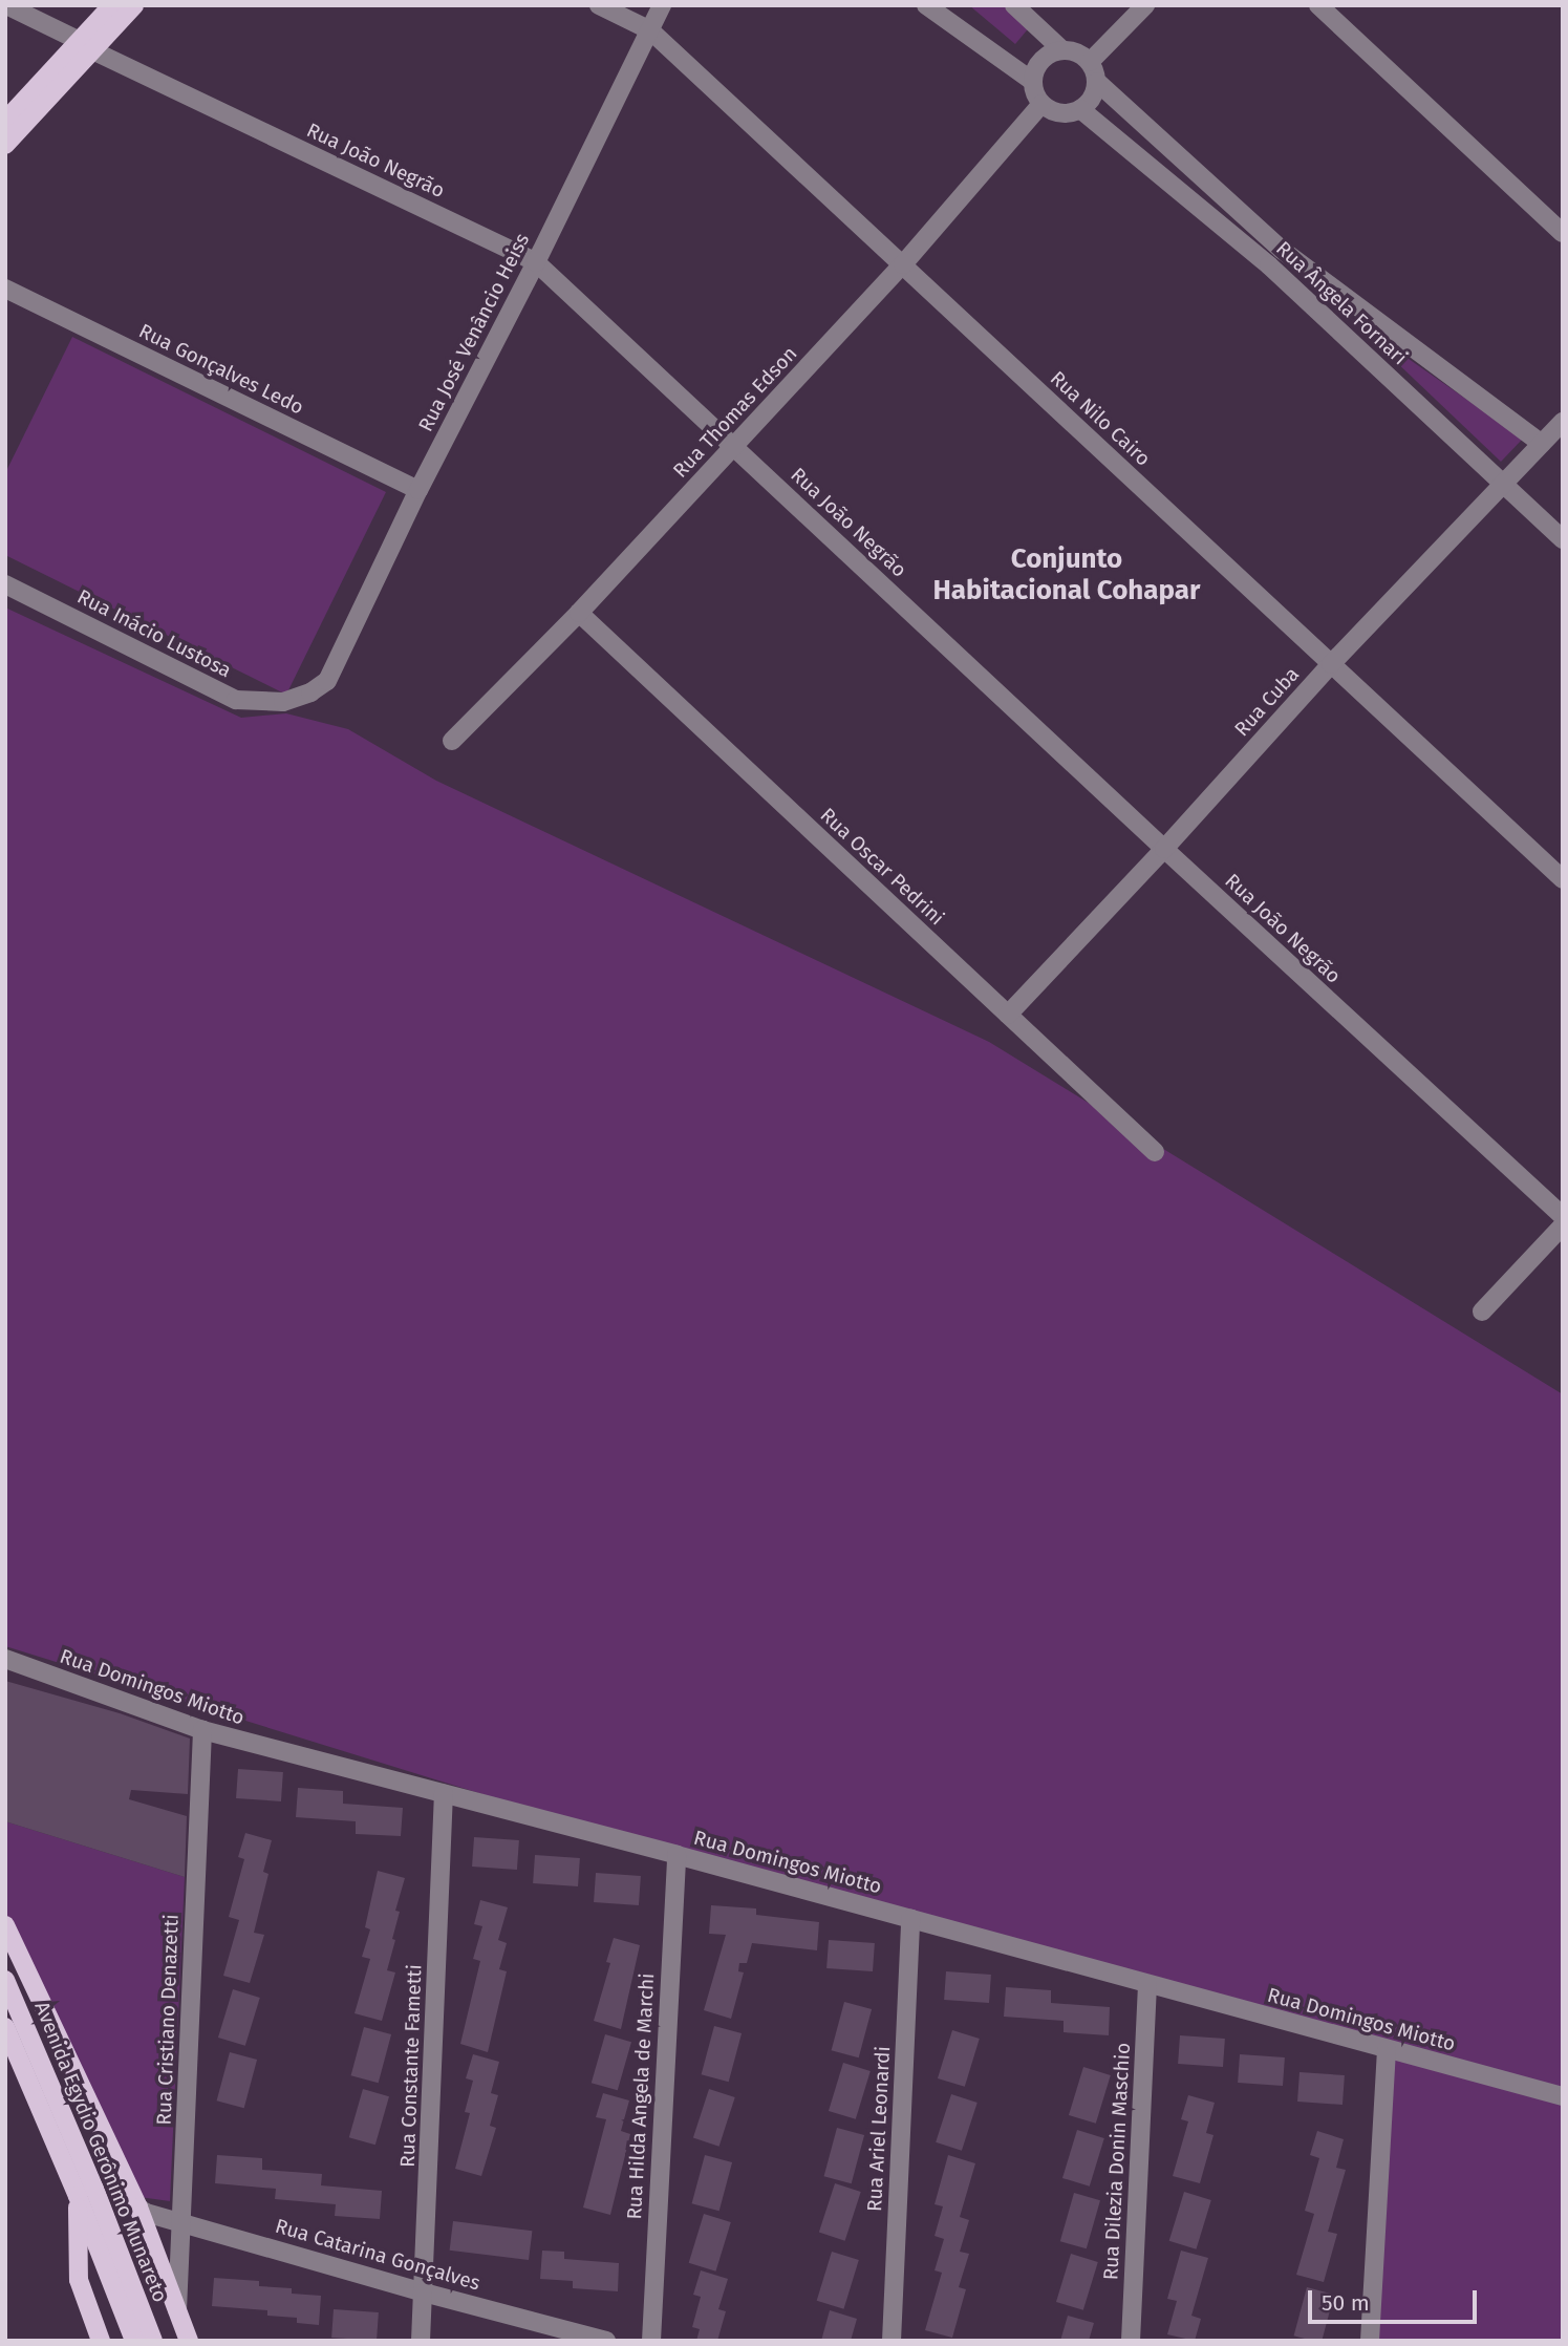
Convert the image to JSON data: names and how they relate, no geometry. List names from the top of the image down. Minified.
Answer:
{"streets":{"main road":["Avenida Egydio Gerônimo Munareto"],"street":["Rua João Negrão","Rua Ângela Fornari","Rua José Venâncio Heiss","Rua Gonçalves Ledo","Rua Thomas Edson","Rua Nilo Cairo","Rua Inácio Lustosa","Rua Cuba","Rua Oscar Pedrini","Rua Domingos Miotto","Rua Cristiano Denazetti","Rua Constante Fametti","Rua Hilda Angela de Marchi","Rua Ariel Leonardi","Rua Dilezia Donin Maschio","Rua Catarina Gonçalves"]},"crossings":[["Rua João Negrão","Rua José Venâncio Heiss"],["Rua João Negrão","Rua Thomas Edson"],["Rua João Negrão","Rua Cuba"],["Rua Ângela Fornari","Rua Thomas Edson"],["Rua Ângela Fornari","Rua Cuba"],["Rua José Venâncio Heiss","Rua Gonçalves Ledo"],["Rua José Venâncio Heiss","Rua Nilo Cairo"],["Rua José Venâncio Heiss","Rua Inácio Lustosa"],["Rua Thomas Edson","Rua Nilo Cairo"],["Rua Thomas Edson","Rua Oscar Pedrini"],["Rua Nilo Cairo","Rua Cuba"],["Rua Cuba","Rua Oscar Pedrini"],["Rua Domingos Miotto","Rua Cristiano Denazetti"],["Rua Domingos Miotto","Rua Constante Fametti"],["Rua Domingos Miotto","Rua Hilda Angela de Marchi"],["Rua Domingos Miotto","Rua Ariel Leonardi"],["Rua Domingos Miotto","Rua Dilezia Donin Maschio"],["Rua Cristiano Denazetti","Rua Catarina Gonçalves"],["Rua Constante Fametti","Rua Catarina Gonçalves"]],"districts":["Conjunto Habitacional Cohapar"],"scale_bar":"50 m"}
